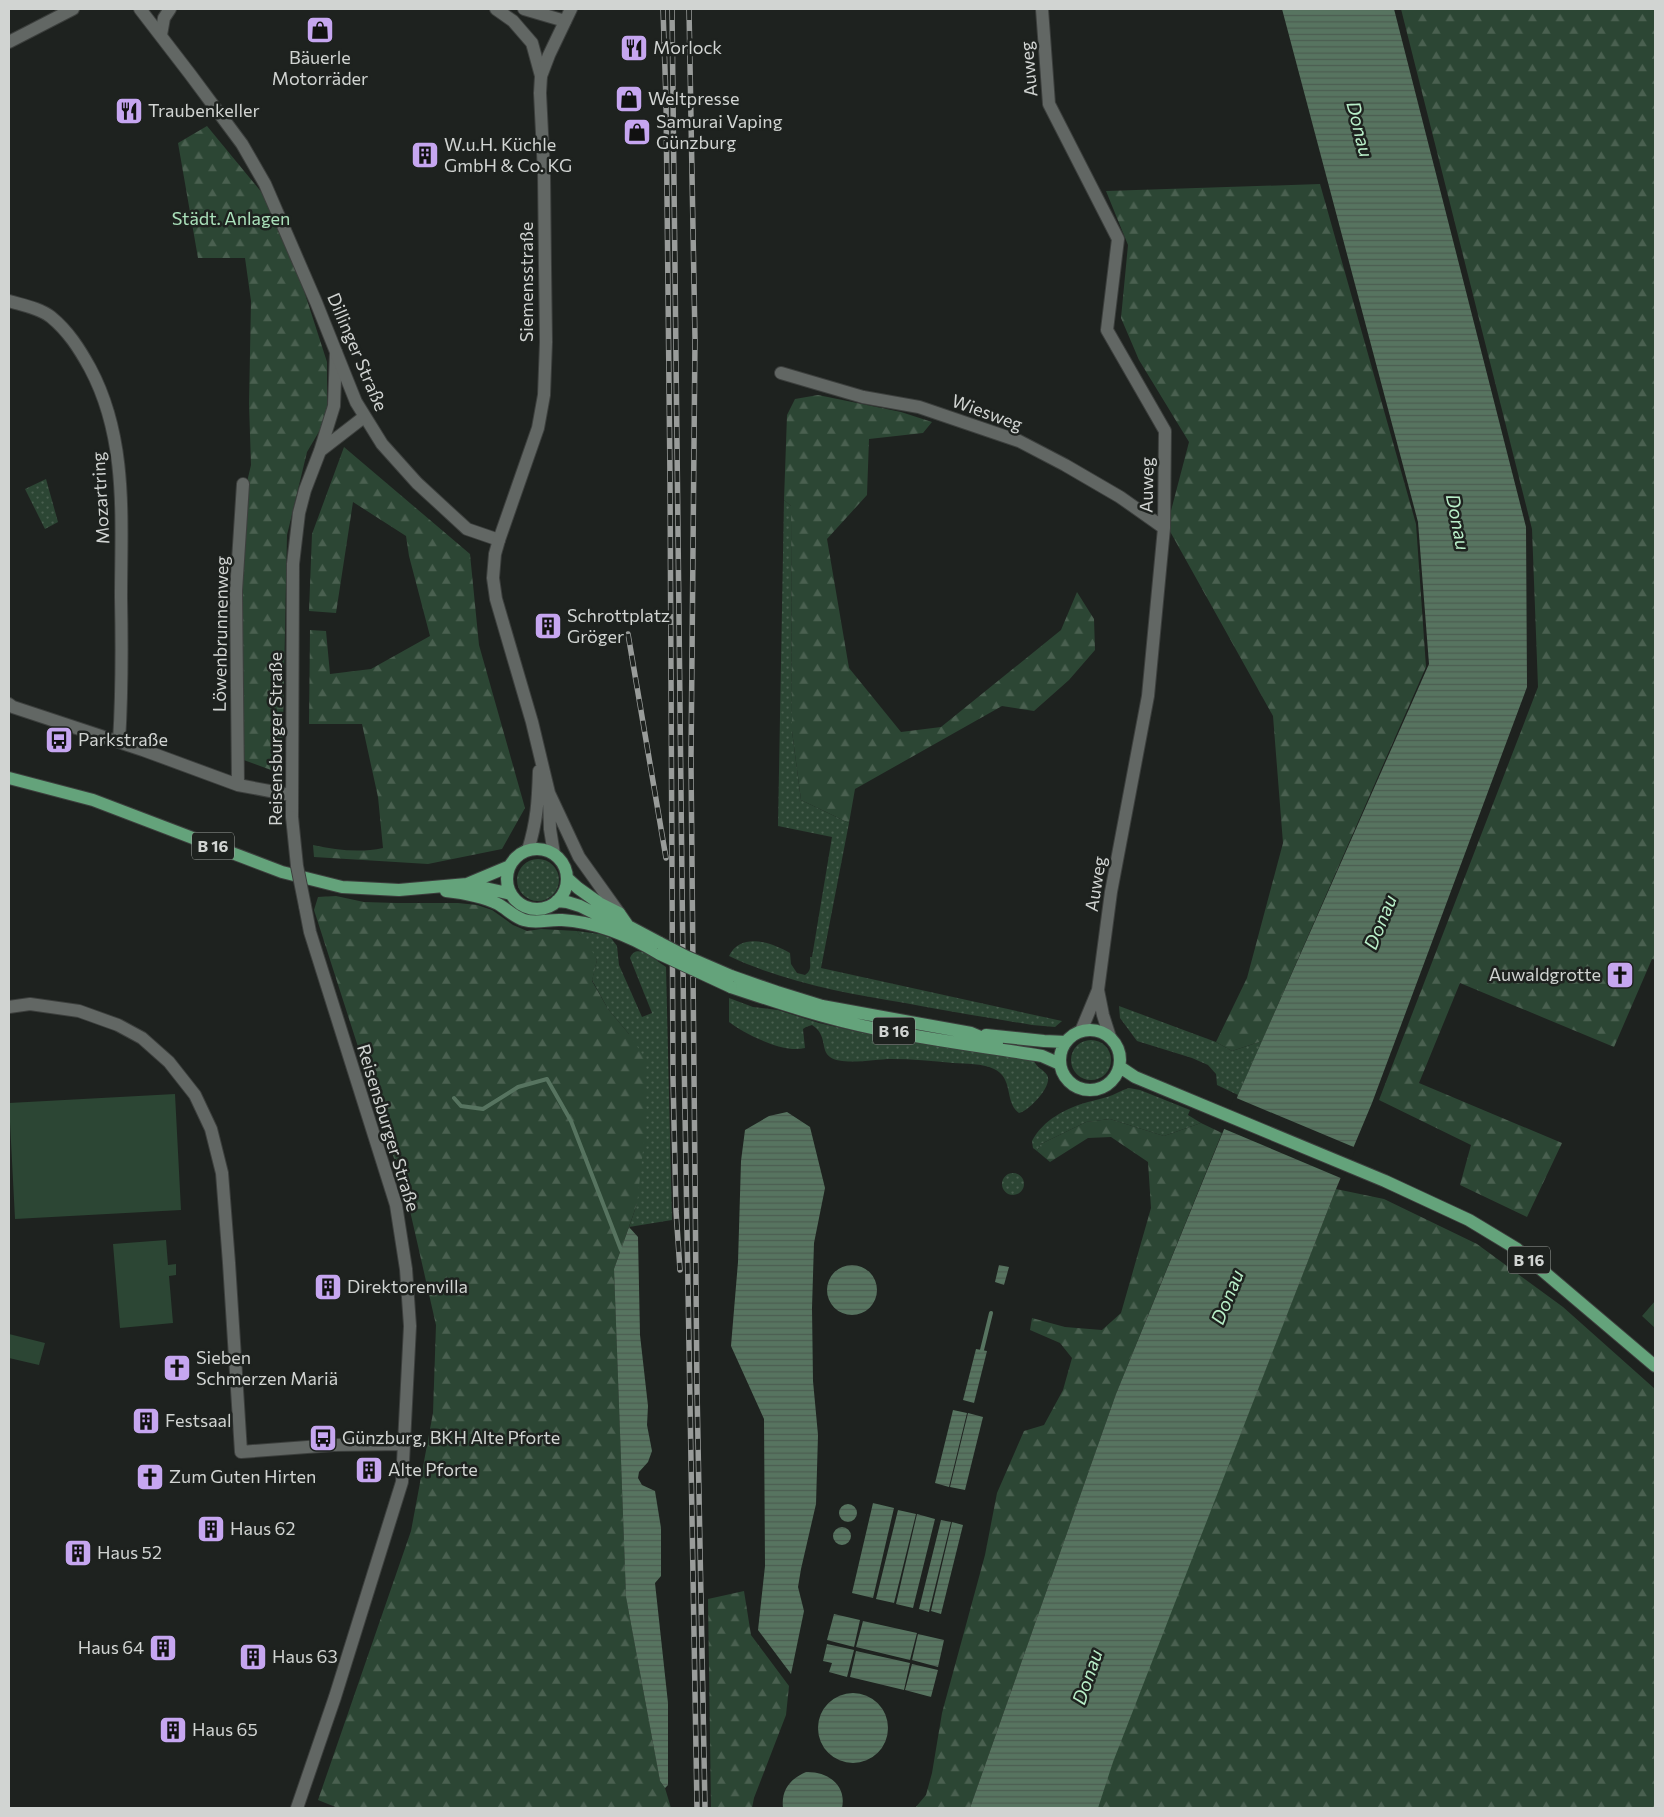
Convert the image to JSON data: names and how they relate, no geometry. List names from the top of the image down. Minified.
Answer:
{"streets":{"main road":["B 16"],"street":["Auweg","Siemensstraße","Dillinger Straße","Wiesweg","Mozartring","Löwenbrunnenweg","Reisensburger Straße"]},"crossings":[["Auweg","Wiesweg"],["Auweg","B 16"],["Siemensstraße","Dillinger Straße"],["Dillinger Straße","Reisensburger Straße"]],"water":["Donau"],"parks":["Städt. Anlagen"],"places":{"shop":["Bäuerle Motorräder","Weltpresse","Samurai Vaping Günzburg"],"restaurant":["Morlock","Traubenkeller"],"building":["W.u.H. Küchle GmbH & Co. KG","Schrottplatz Gröger","Direktorenvilla","Festsaal","Alte Pforte","Haus 62","Haus 52","Haus 64","Haus 63","Haus 65"],"bus stop":["Parkstraße","Günzburg, BKH Alte Pforte"],"church":["Auwaldgrotte","Sieben Schmerzen Mariä","Zum Guten Hirten"]}}
